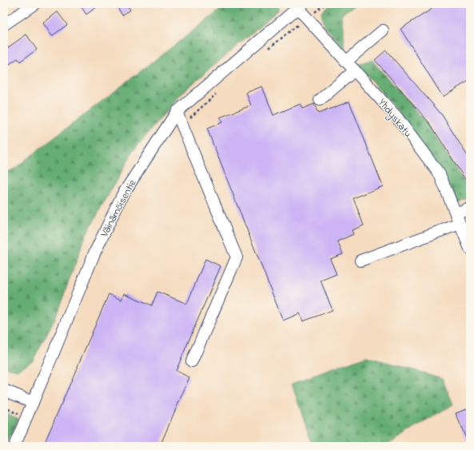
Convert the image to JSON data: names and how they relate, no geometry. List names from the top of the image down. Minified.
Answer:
{"streets":{"street":["Yhdyskatu","Väinämöisentie"]},"crossings":[["Yhdyskatu","Väinämöisentie"]]}
